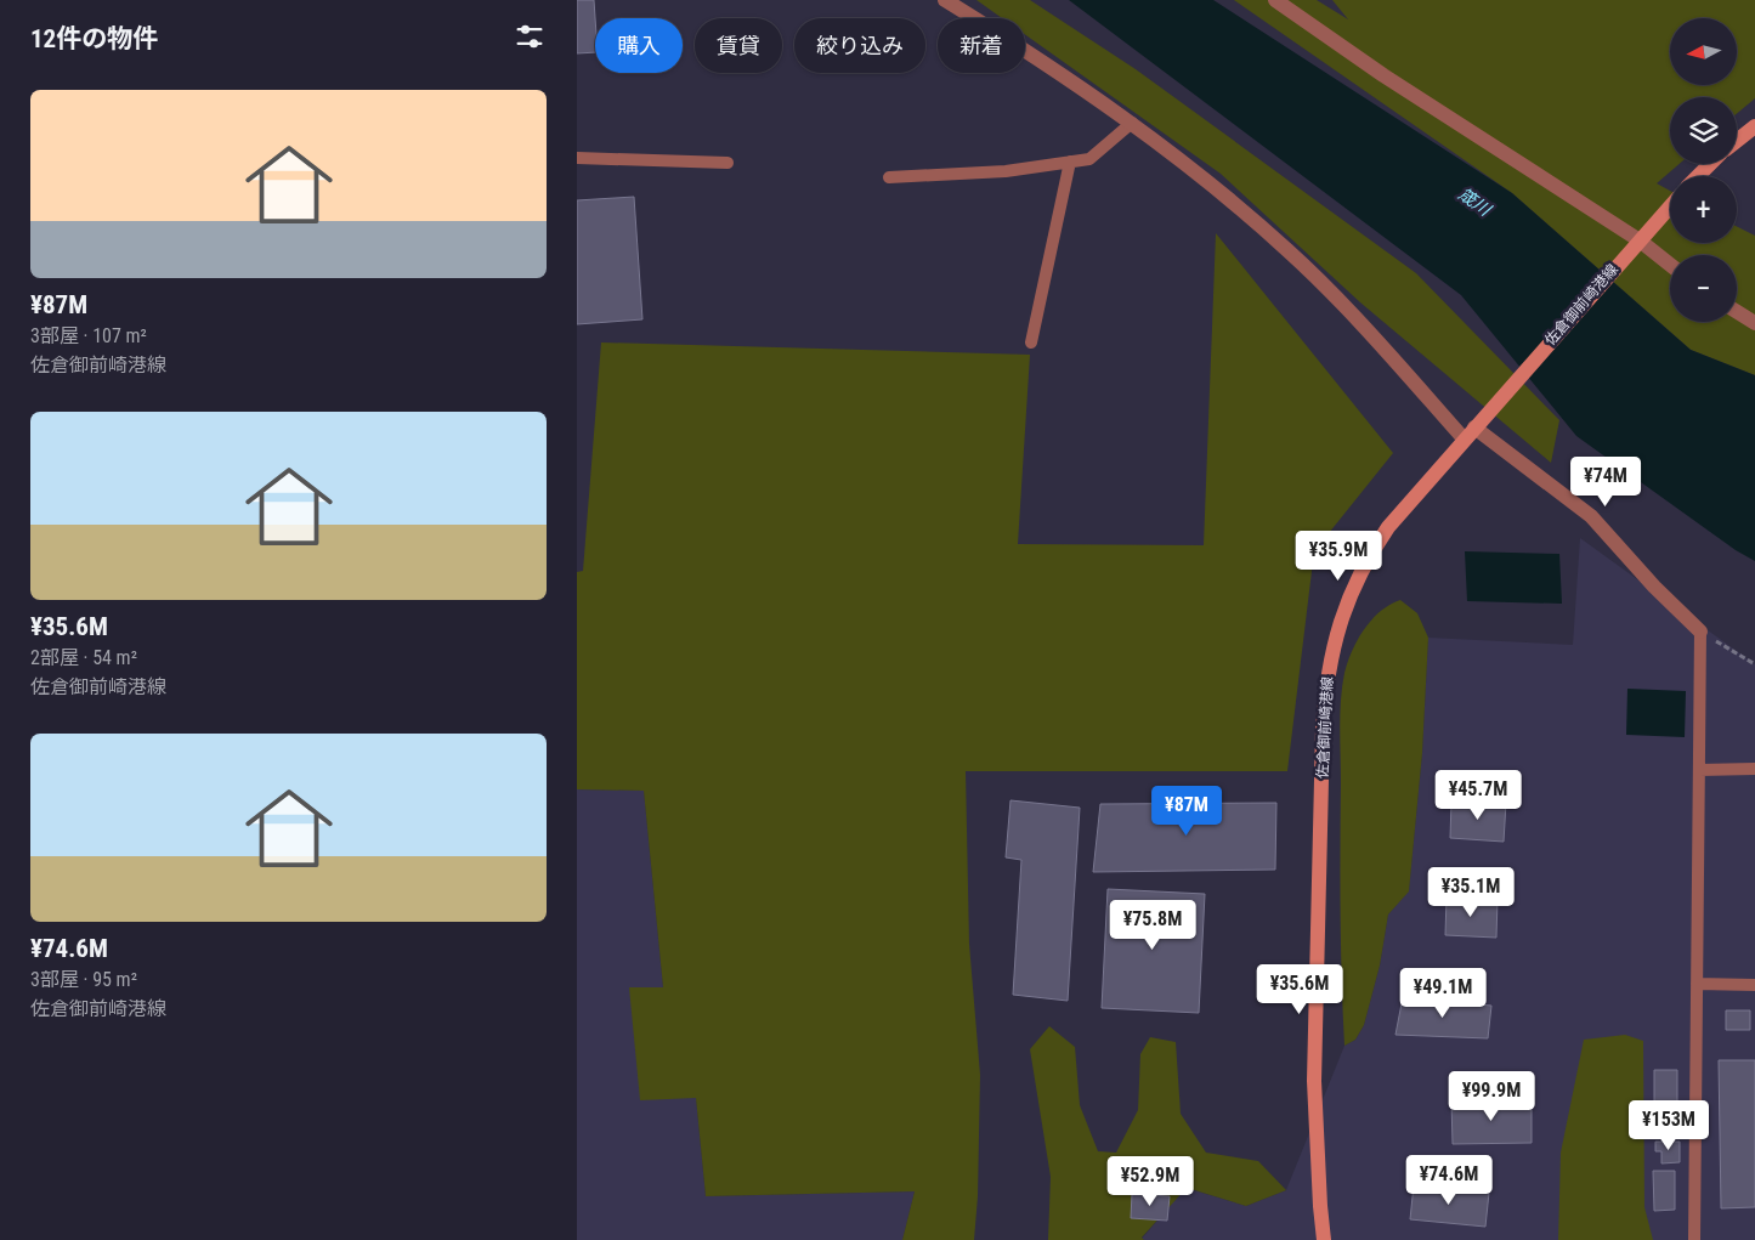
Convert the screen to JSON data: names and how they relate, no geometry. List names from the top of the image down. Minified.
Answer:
{"streets":{"main road":["佐倉御前崎港線"]},"water":["筬川"],"north":"left","page":{"heading":"12件の物件","map_buttons":["+","−"],"chip":["購入","賃貸","絞り込み","新着"],"list":[{"name":"¥87M","note":"3部屋 · 107 m² · 佐倉御前崎港線"},{"name":"¥35.6M","note":"2部屋 · 54 m² · 佐倉御前崎港線"},{"name":"¥74.6M","note":"3部屋 · 95 m² · 佐倉御前崎港線"}],"price":["¥74M","¥35.9M","¥45.7M","¥87M","¥35.1M","¥75.8M","¥35.6M","¥49.1M","¥99.9M","¥153M","¥74.6M","¥52.9M"]}}
